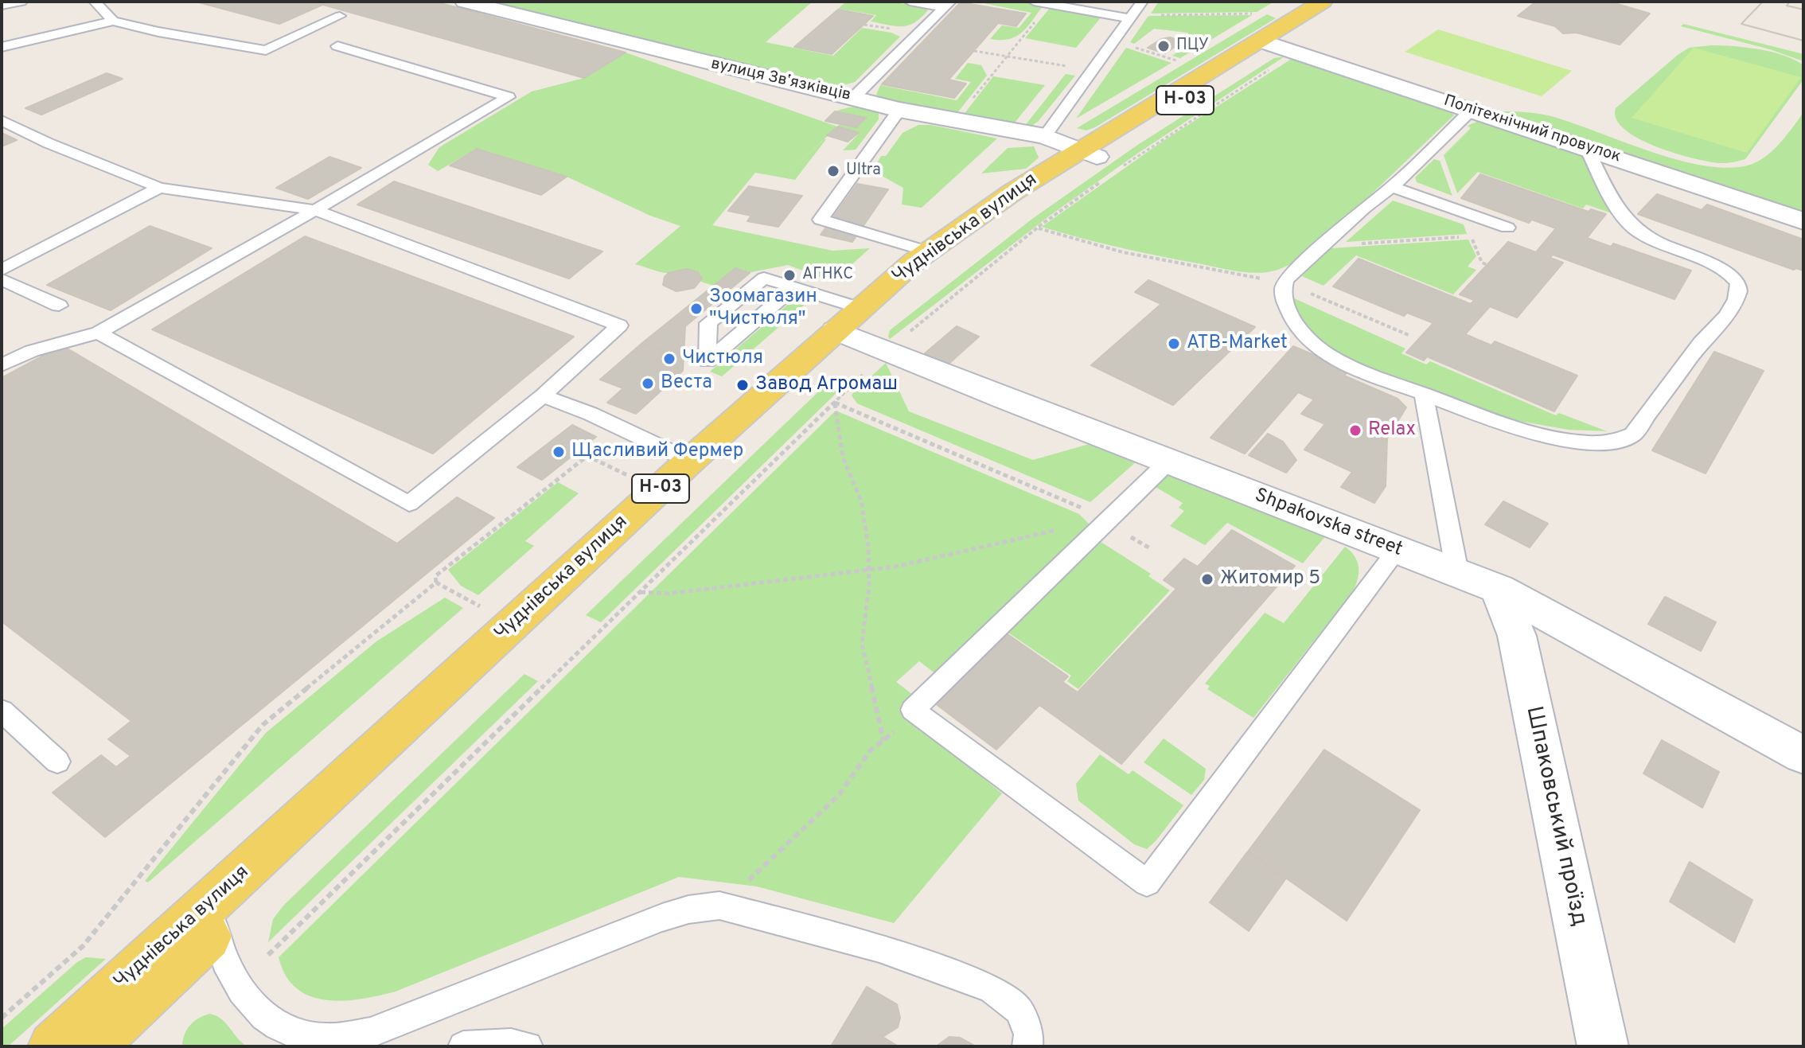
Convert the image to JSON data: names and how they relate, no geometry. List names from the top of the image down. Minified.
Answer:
{"streets":{"main road":["Н-03","Чуднівська вулиця"],"street":["вулиця Звʼязківців","Політехнічний провулок","Shpakovska street","Шпаковський проїзд"]},"crossings":[["вулиця Звʼязківців","Чуднівська вулиця"],["Політехнічний провулок","Чуднівська вулиця"],["Чуднівська вулиця","Shpakovska street"],["Shpakovska street","Шпаковський проїзд"]],"places":["ПЦУ","Ultra","АГНКС","Зоомагазин \"Чистюля\"","ATB-Market","Чистюля","Веста","Завод Агромаш","Relax","Щасливий Фермер","Житомир 5"]}
